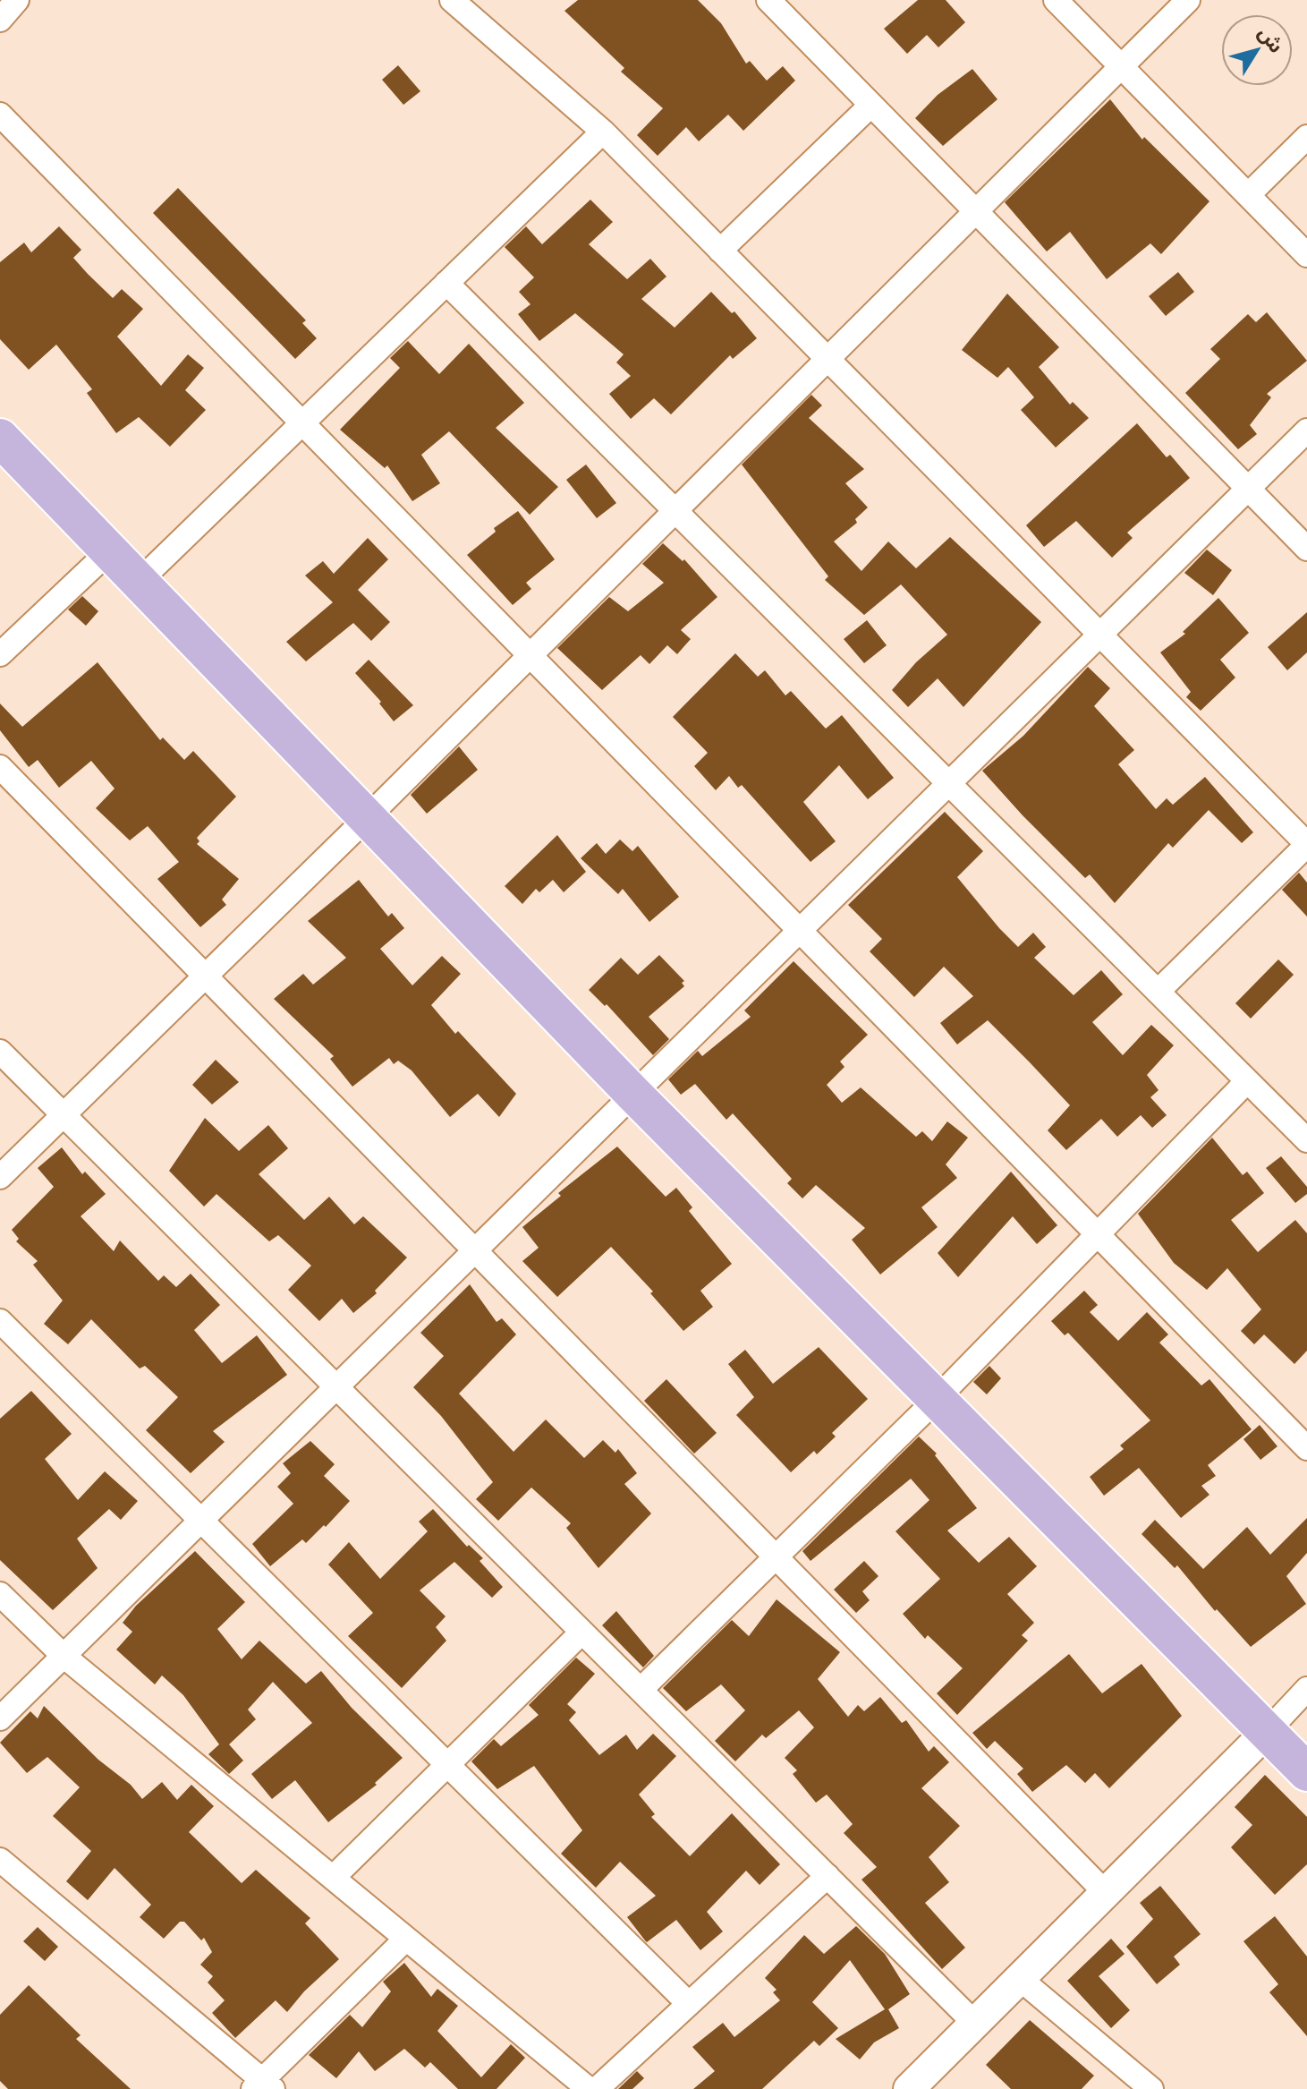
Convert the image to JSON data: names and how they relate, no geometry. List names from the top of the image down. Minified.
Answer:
{"north":"top right"}
